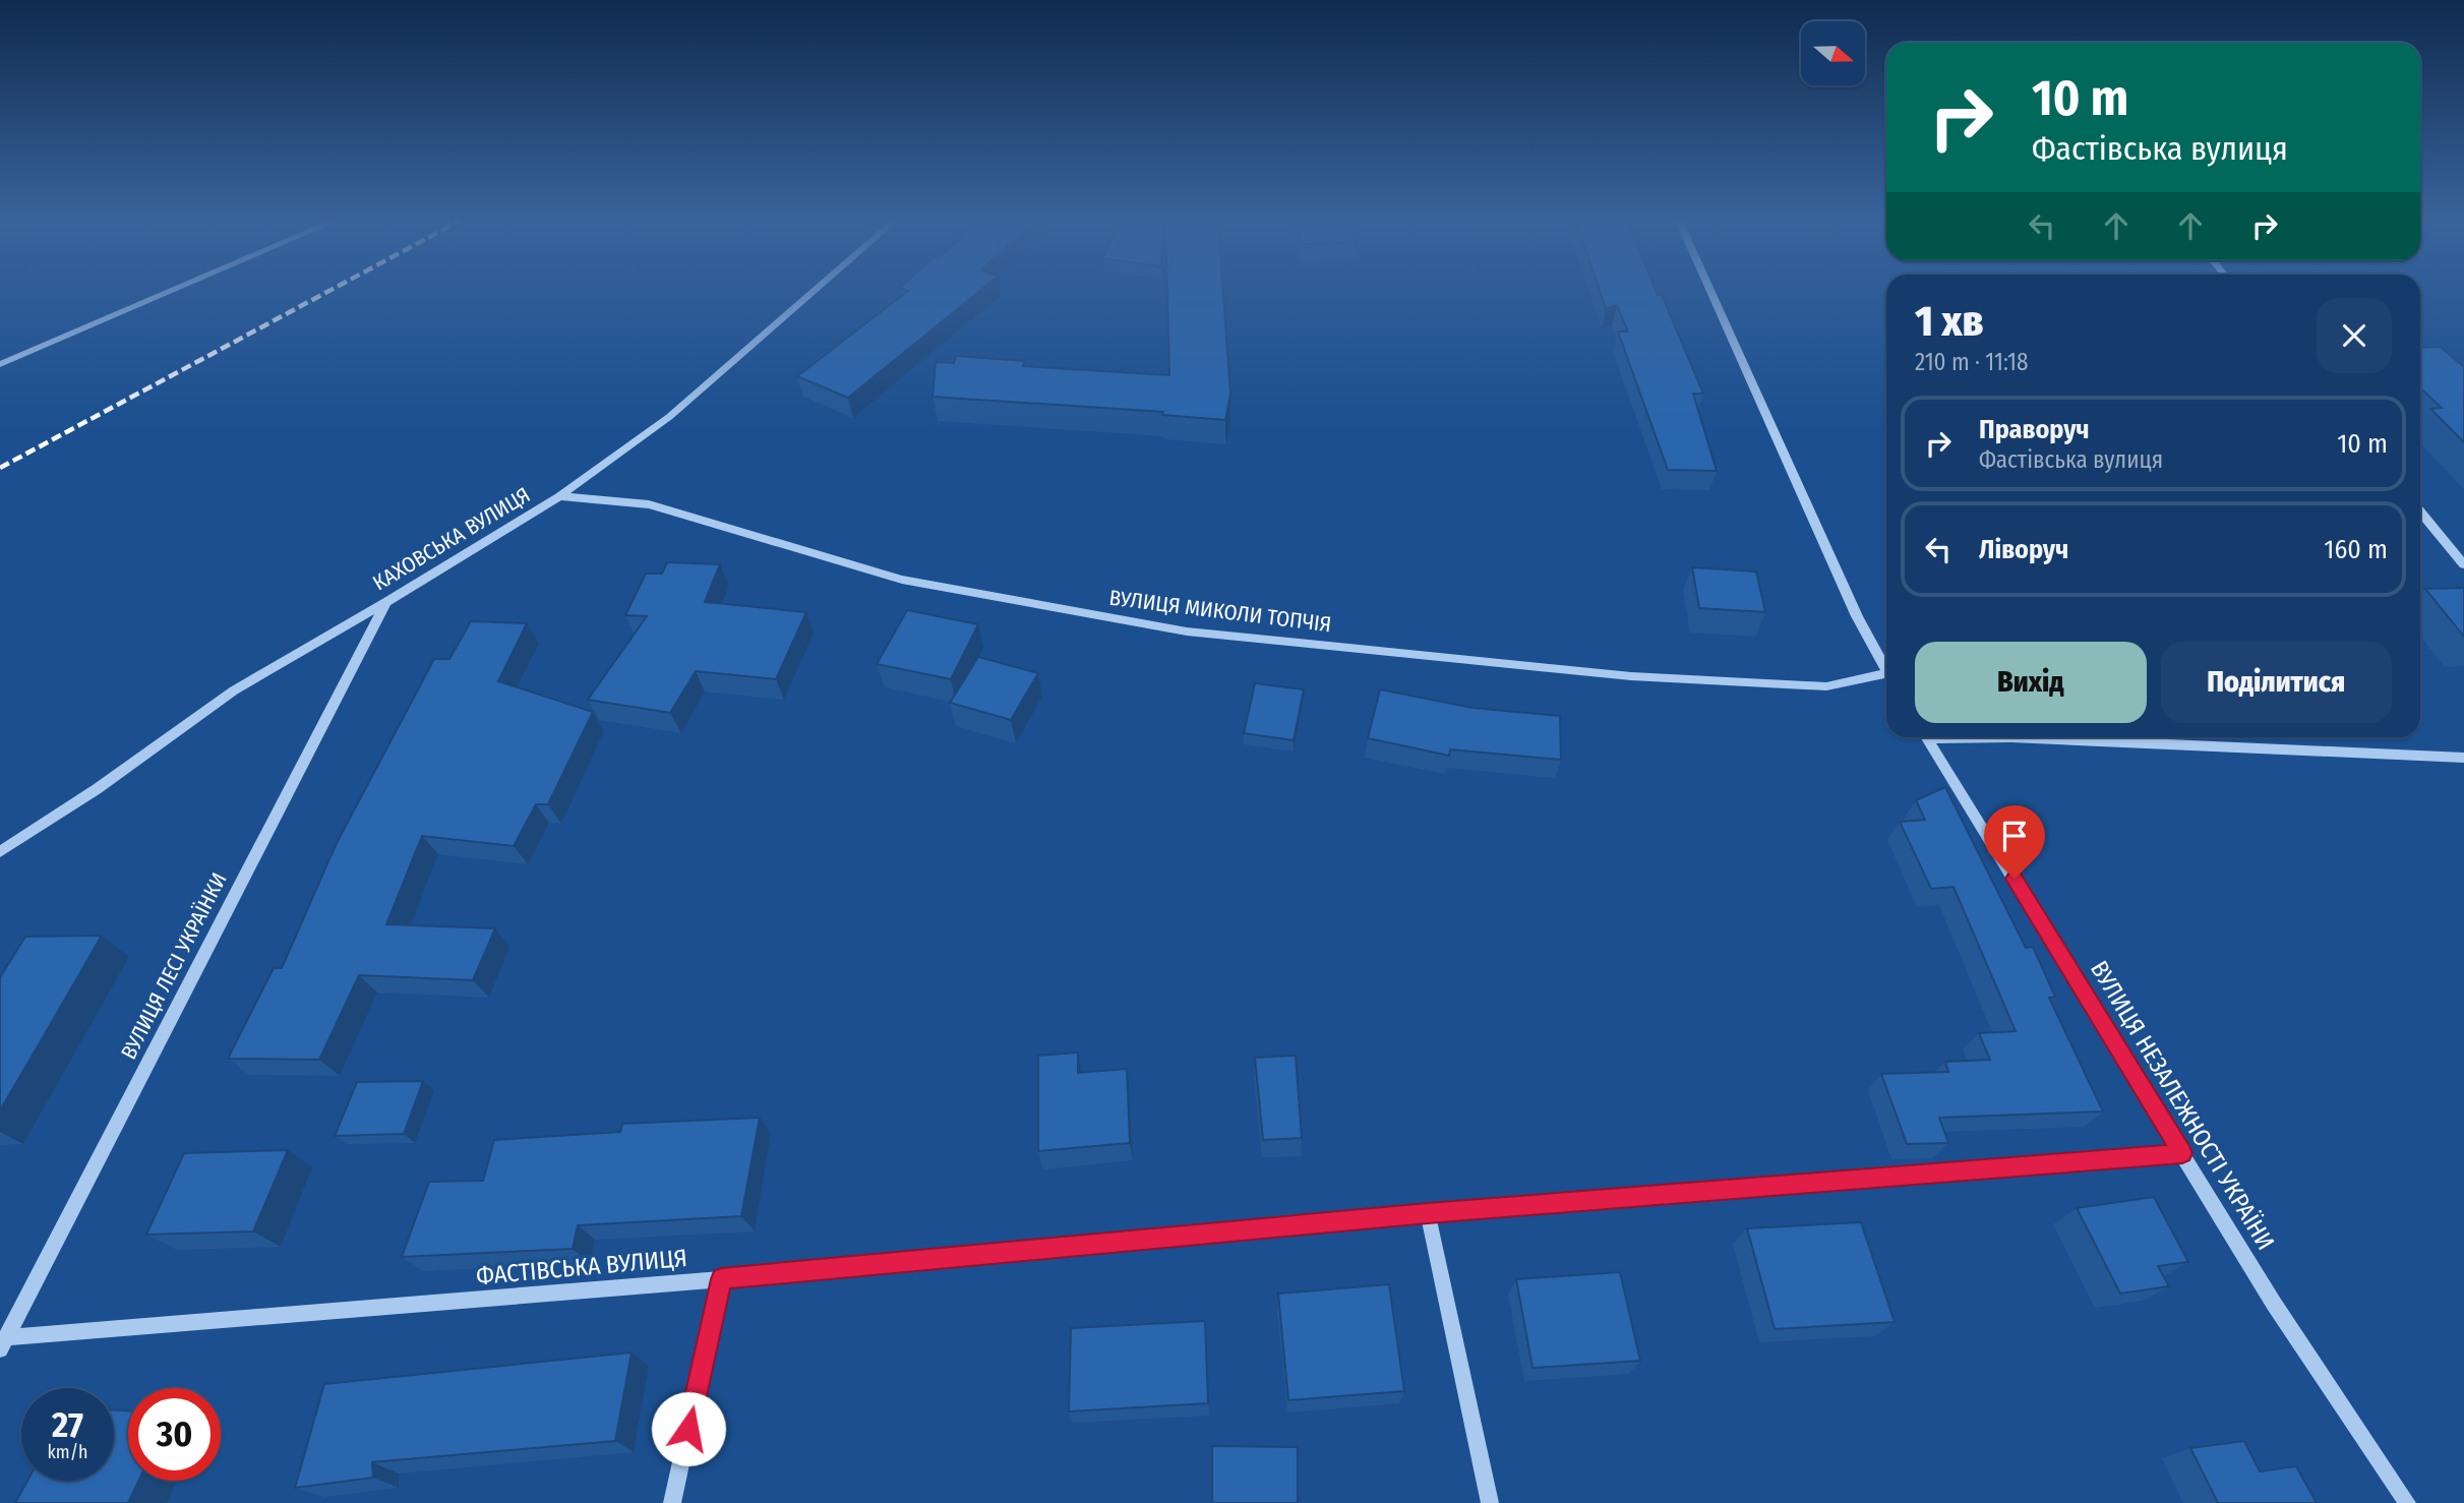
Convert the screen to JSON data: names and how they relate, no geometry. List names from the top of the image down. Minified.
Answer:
{"streets":{"street":["КАХОВСЬКА ВУЛИЦЯ","ВУЛИЦЯ МИКОЛИ ТОПЧІЯ","ВУЛИЦЯ ЛЕСІ УКРАЇНКИ","ВУЛИЦЯ НЕЗАЛЕЖНОСТІ УКРАЇНИ","ФАСТІВСЬКА ВУЛИЦЯ"]},"crossings":[["КАХОВСЬКА ВУЛИЦЯ","ВУЛИЦЯ МИКОЛИ ТОПЧІЯ"],["КАХОВСЬКА ВУЛИЦЯ","ВУЛИЦЯ ЛЕСІ УКРАЇНКИ"],["ВУЛИЦЯ ЛЕСІ УКРАЇНКИ","ФАСТІВСЬКА ВУЛИЦЯ"],["ВУЛИЦЯ НЕЗАЛЕЖНОСТІ УКРАЇНИ","ФАСТІВСЬКА ВУЛИЦЯ"]],"north":"right","page":{"turn":["10 m","Фастівська вулиця"],"heading":["1 хв","210 m · 11:18"],"list":[{"name":"Праворуч","note":"Фастівська вулиця","value":"10 m"},{"name":"Ліворуч","value":"160 m"}],"buttons":["Вихід","Поділитися"],"speed":"27 km/h","limit":"30"}}
